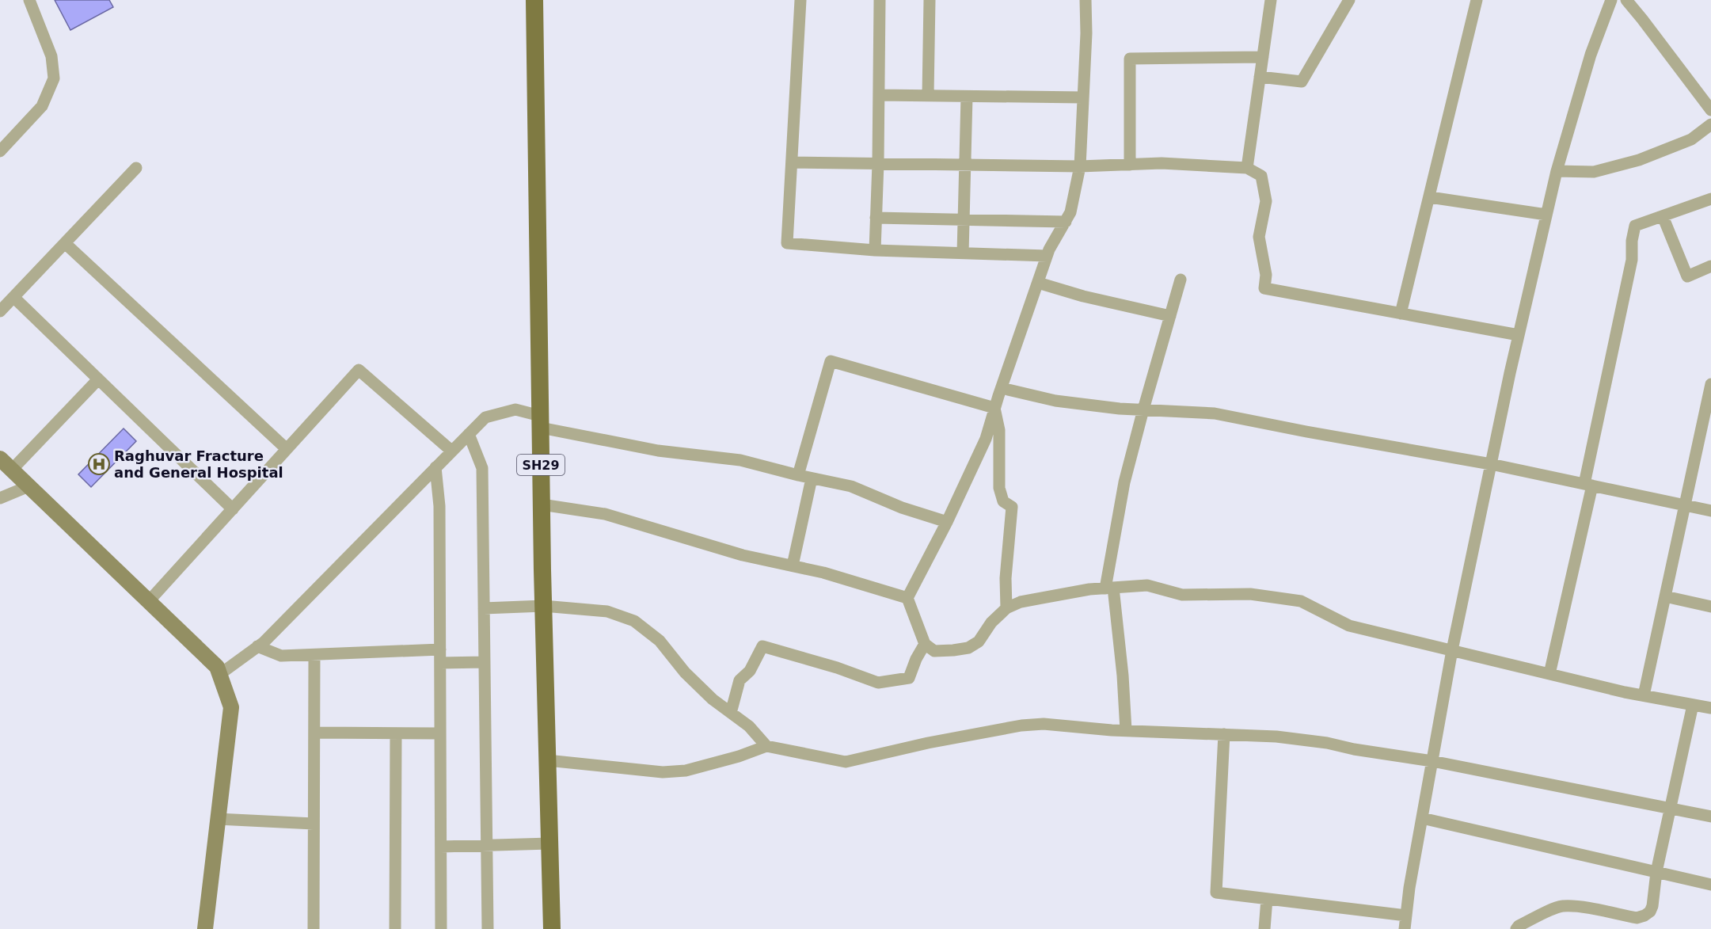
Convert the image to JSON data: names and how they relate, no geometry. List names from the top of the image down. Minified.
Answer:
{"streets":{"main road":["SH29"]},"places":{"hospital":["Raghuvar Fracture and General Hospital"]}}
